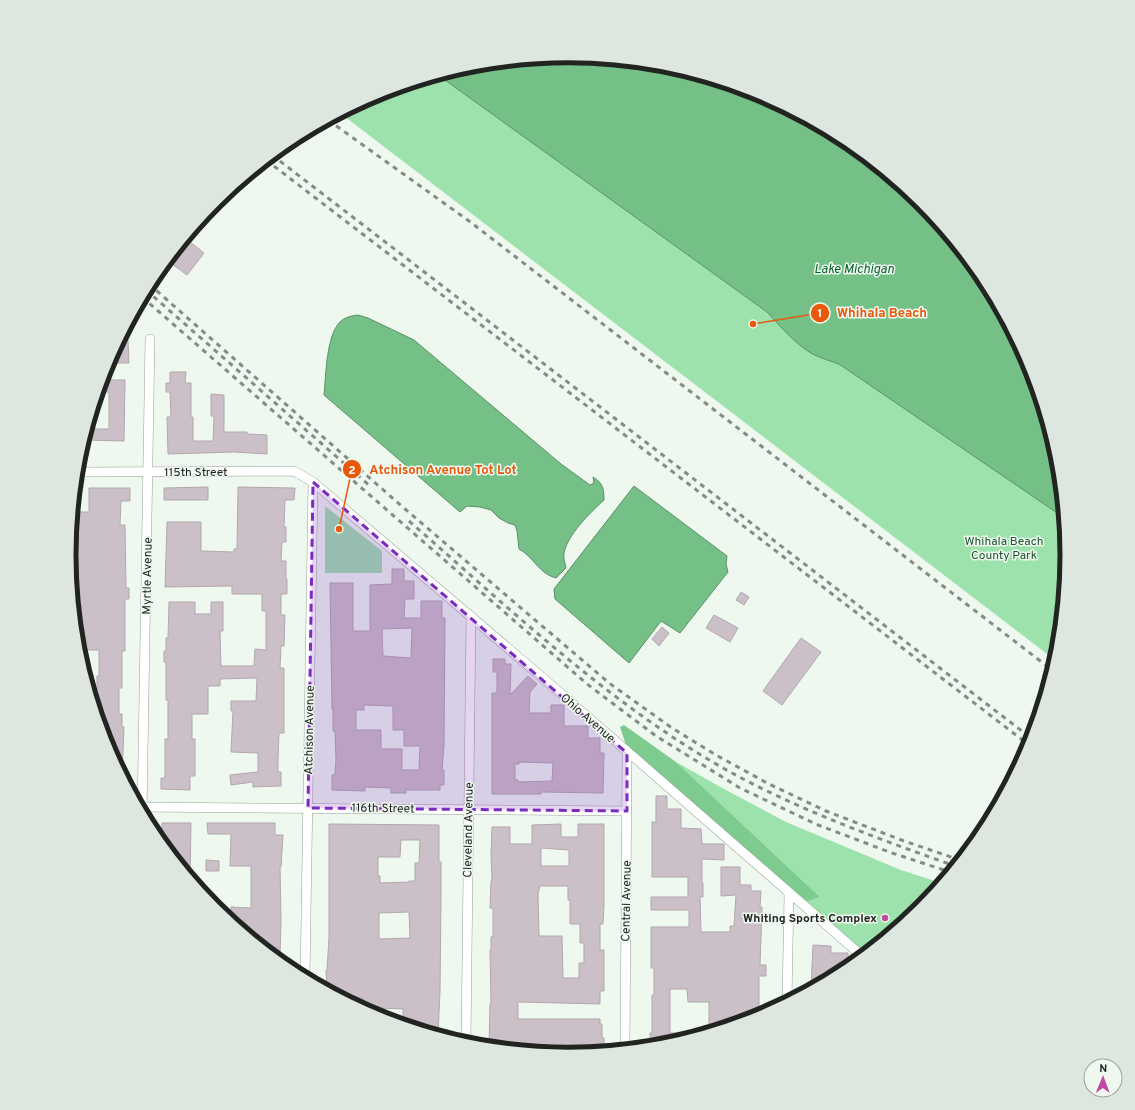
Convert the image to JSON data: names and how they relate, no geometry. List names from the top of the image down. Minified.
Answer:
{"streets":{"street":["115th Street","Myrtle Avenue","Ohio Avenue","Atchison Avenue","116th Street","Cleveland Avenue","Central Avenue"]},"crossings":[["115th Street","Myrtle Avenue"],["115th Street","Ohio Avenue"],["115th Street","Atchison Avenue"],["Ohio Avenue","Atchison Avenue"],["Ohio Avenue","Cleveland Avenue"],["Ohio Avenue","Central Avenue"],["Atchison Avenue","116th Street"],["116th Street","Cleveland Avenue"],["116th Street","Central Avenue"]],"water":["Lake Michigan"],"parks":["Whihala Beach County Park"],"places":["Whihala Beach","Atchison Avenue Tot Lot","Whiting Sports Complex"],"north":"top"}
